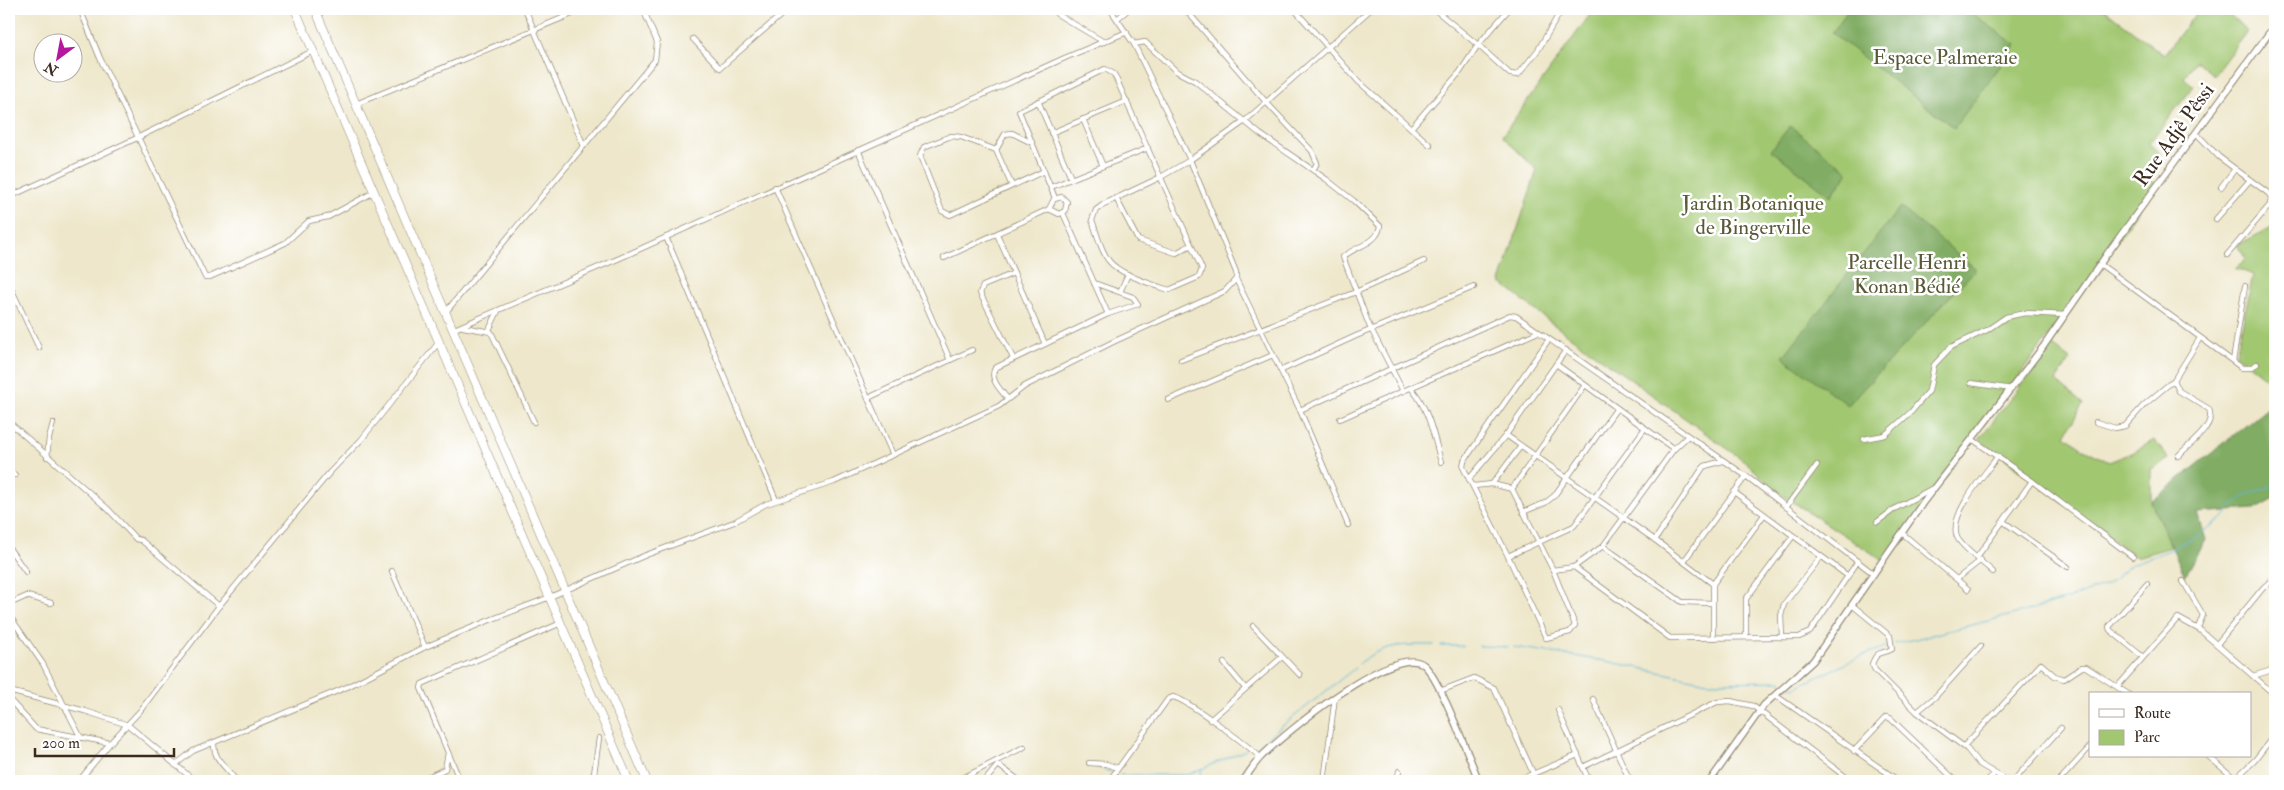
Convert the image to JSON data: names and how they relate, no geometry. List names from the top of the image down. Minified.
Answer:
{"streets":{"street":["Rue Adjê Pêssi"]},"parks":["Espace Palmeraie","Jardin Botanique de Bingerville","Parcelle Henri Konan Bédié"],"legend":["Route","Parc"],"scale_bar":"200 m","north":"bottom left"}
